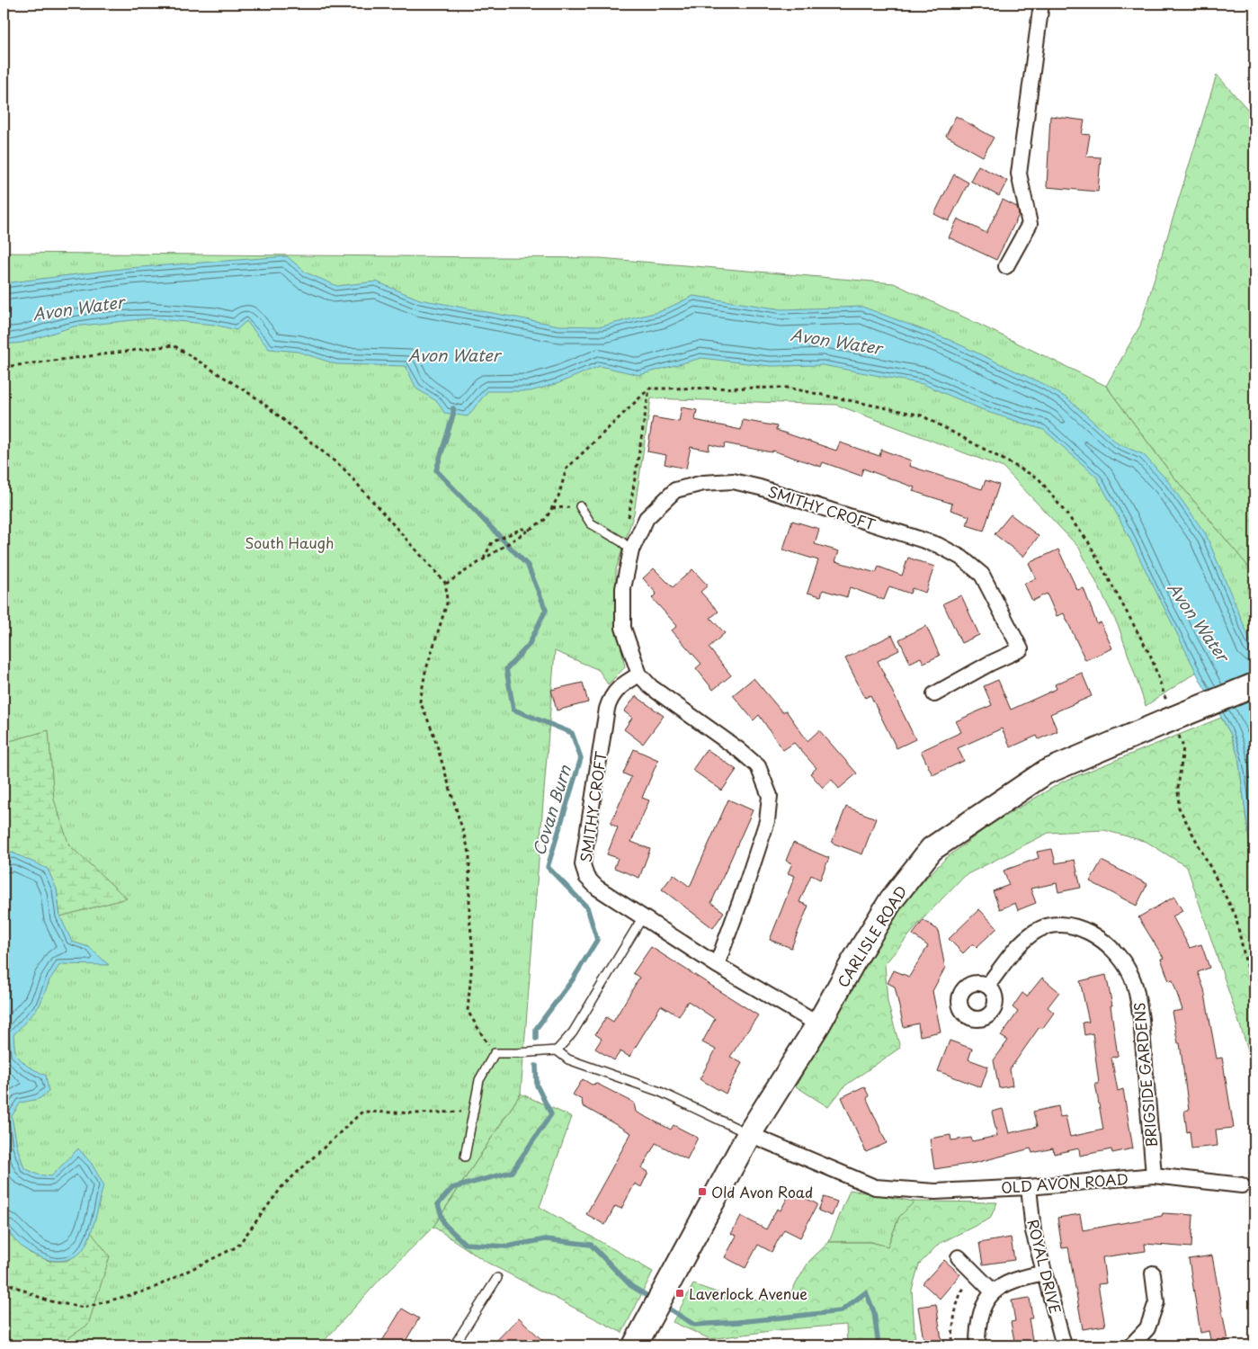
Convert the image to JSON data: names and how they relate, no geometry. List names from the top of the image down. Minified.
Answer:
{"streets":{"main road":["CARLISLE ROAD"],"street":["SMITHY CROFT","BRIGSIDE GARDENS","OLD AVON ROAD","ROYAL DRIVE"]},"crossings":[["SMITHY CROFT","CARLISLE ROAD"],["CARLISLE ROAD","OLD AVON ROAD"],["BRIGSIDE GARDENS","OLD AVON ROAD"],["OLD AVON ROAD","ROYAL DRIVE"]],"water":["Avon Water","Covan Burn"],"parks":["South Haugh"],"places":{"transit":["Old Avon Road","Laverlock Avenue"]}}
